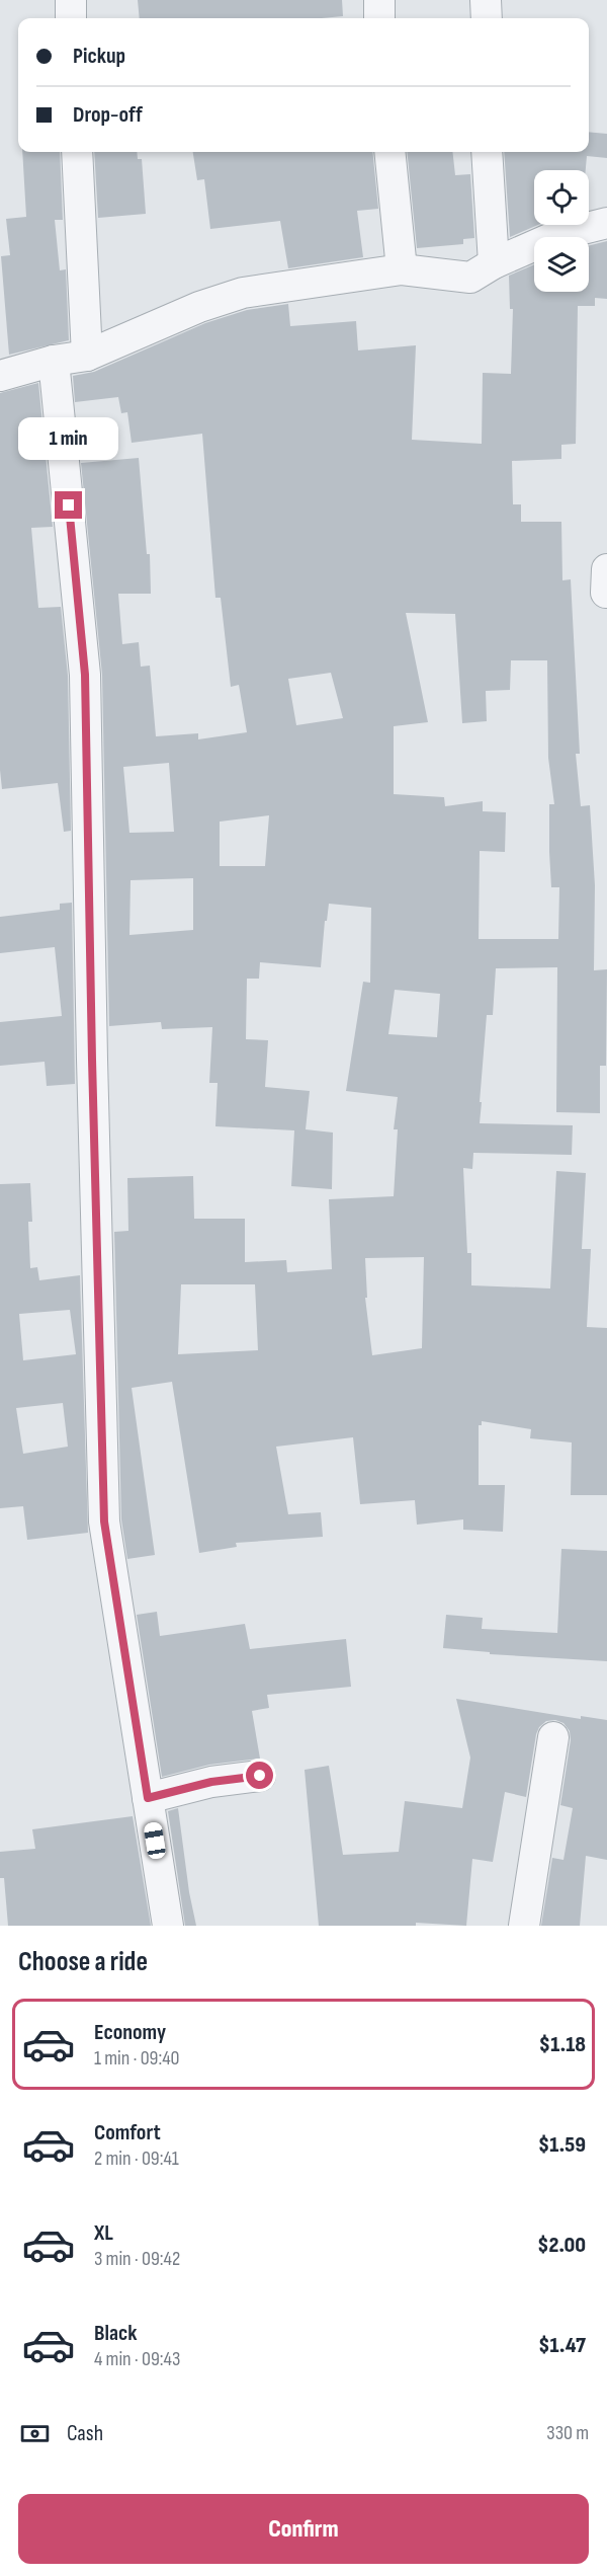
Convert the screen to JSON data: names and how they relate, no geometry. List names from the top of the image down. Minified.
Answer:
{"page":{"banner":["Pickup","Drop-off"],"bubble":"1 min","heading":"Choose a ride","list":[{"name":"Economy","note":"1 min · 09:40","value":"$1.18"},{"name":"Comfort","note":"2 min · 09:41","value":"$1.59"},{"name":"XL","note":"3 min · 09:42","value":"$2.00"},{"name":"Black","note":"4 min · 09:43","value":"$1.47"}],"pay":["Cash","330 m"],"buttons":"Confirm"}}
